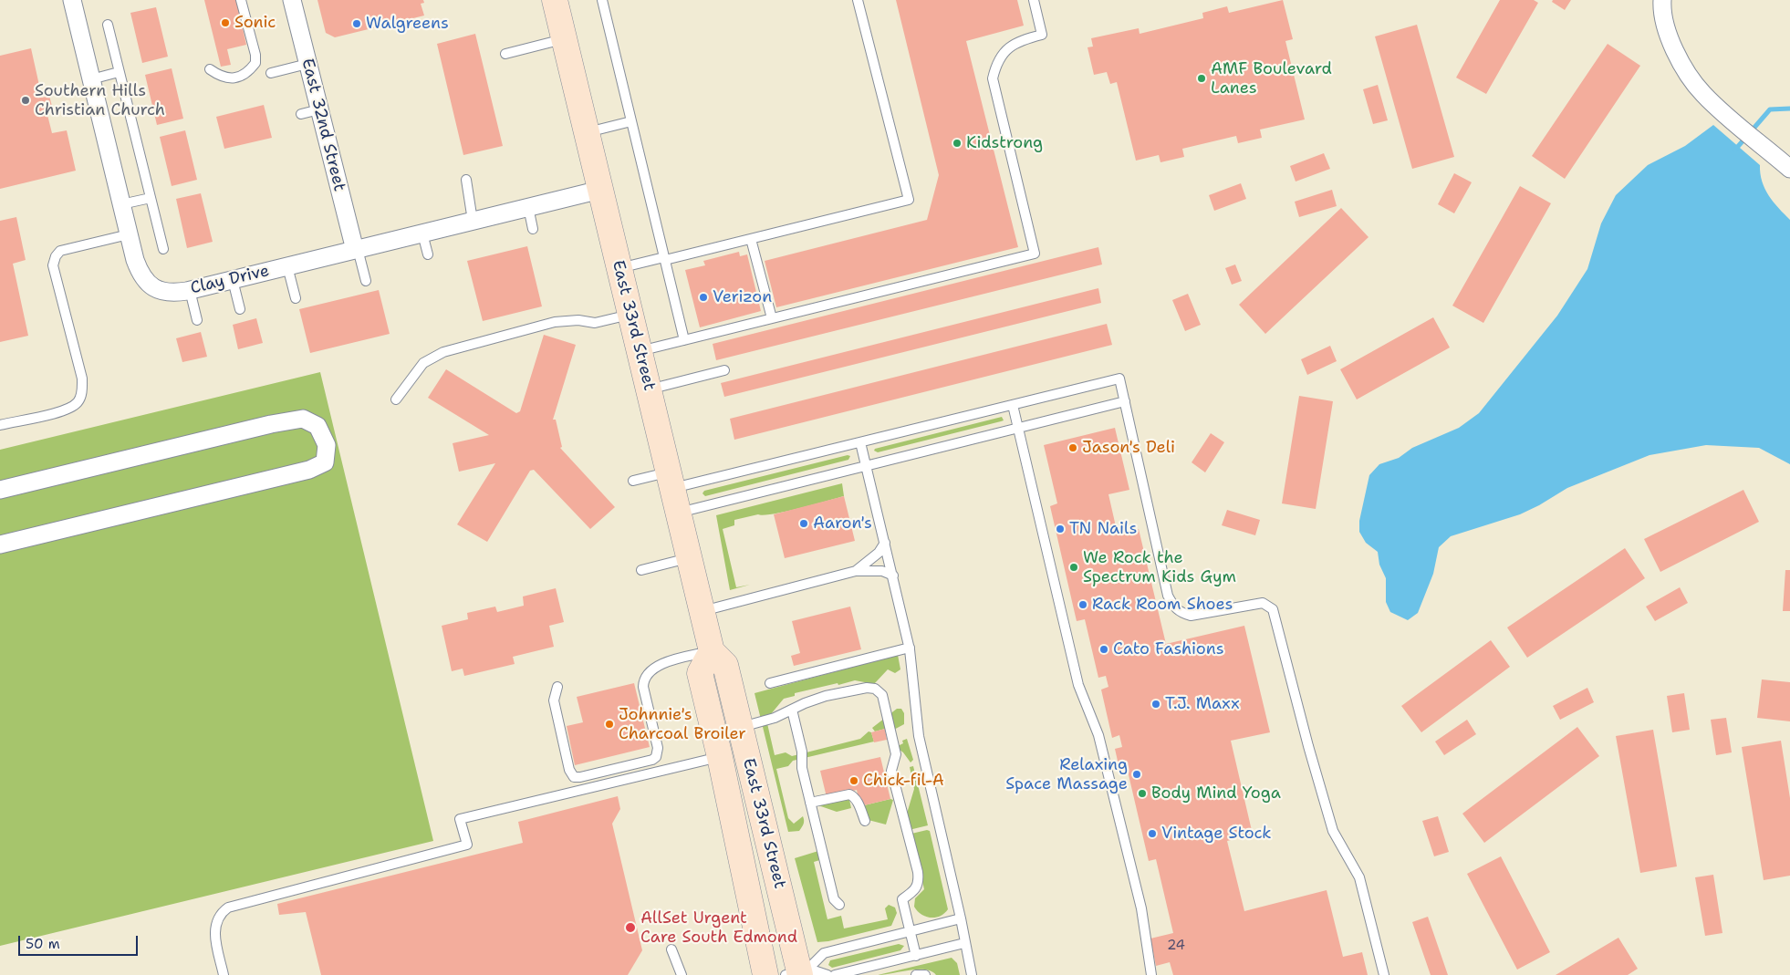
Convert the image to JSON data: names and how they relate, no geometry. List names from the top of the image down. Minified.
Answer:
{"streets":{"main road":["East 33rd Street"],"street":["East 32nd Street","Clay Drive"]},"crossings":[["East 32nd Street","Clay Drive"],["Clay Drive","East 33rd Street"]],"places":["Sonic","Walgreens","AMF Boulevard Lanes","Southern Hills Christian Church","Kidstrong","Verizon","Jason's Deli","Aaron's","TN Nails","We Rock the Spectrum Kids Gym","Rack Room Shoes","Cato Fashions","T.J. Maxx","Johnnie's Charcoal Broiler","Relaxing Space Massage","Chick-fil-A","Body Mind Yoga","Vintage Stock","AllSet Urgent Care South Edmond"],"house_numbers":["24"],"scale_bar":"50 m"}
